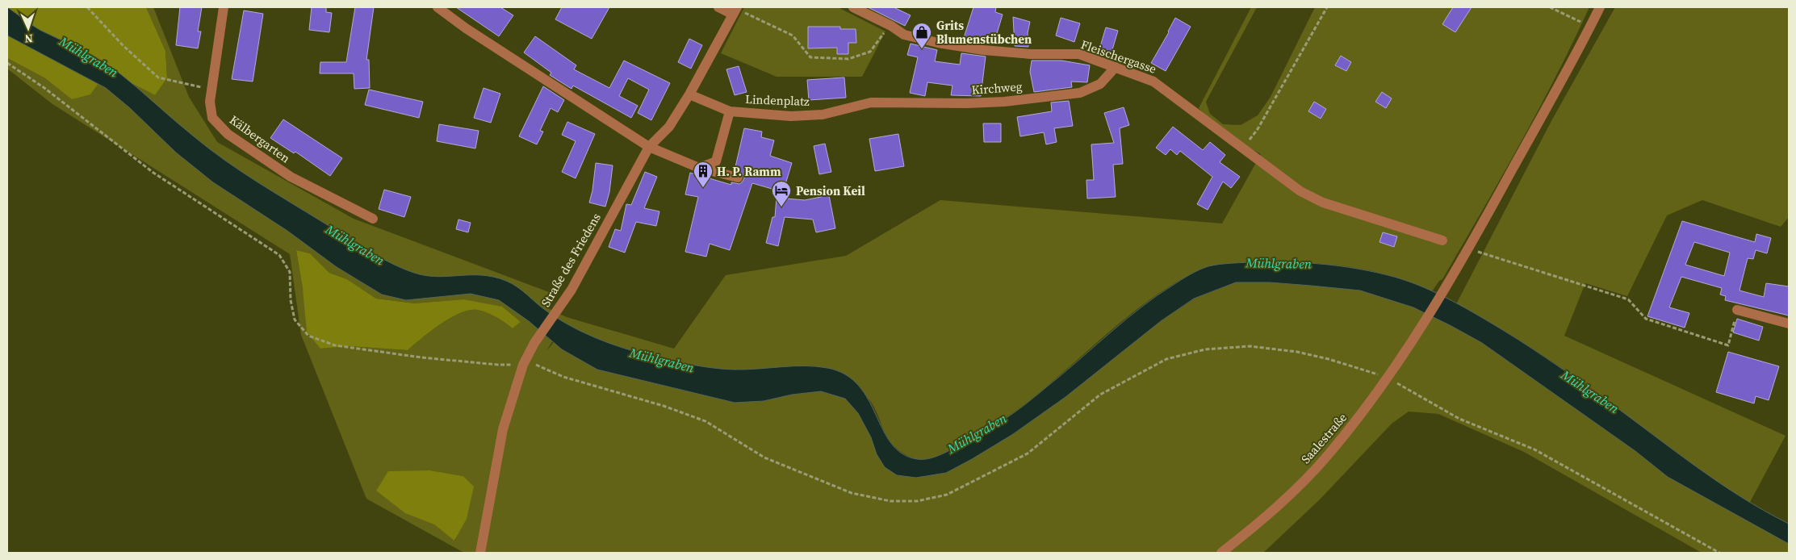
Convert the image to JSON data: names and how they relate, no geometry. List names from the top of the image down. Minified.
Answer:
{"streets":{"street":["Fleischergasse","Kirchweg","Lindenplatz","Kälbergarten","Straße des Friedens","Saalestraße"]},"crossings":[["Fleischergasse","Kirchweg"],["Kirchweg","Lindenplatz"],["Lindenplatz","Straße des Friedens"]],"water":["Mühlgraben"],"places":{"shop":["Grits Blumenstübchen"],"building":["H. P. Ramm"],"hotel":["Pension Keil"]},"north":"bottom"}
